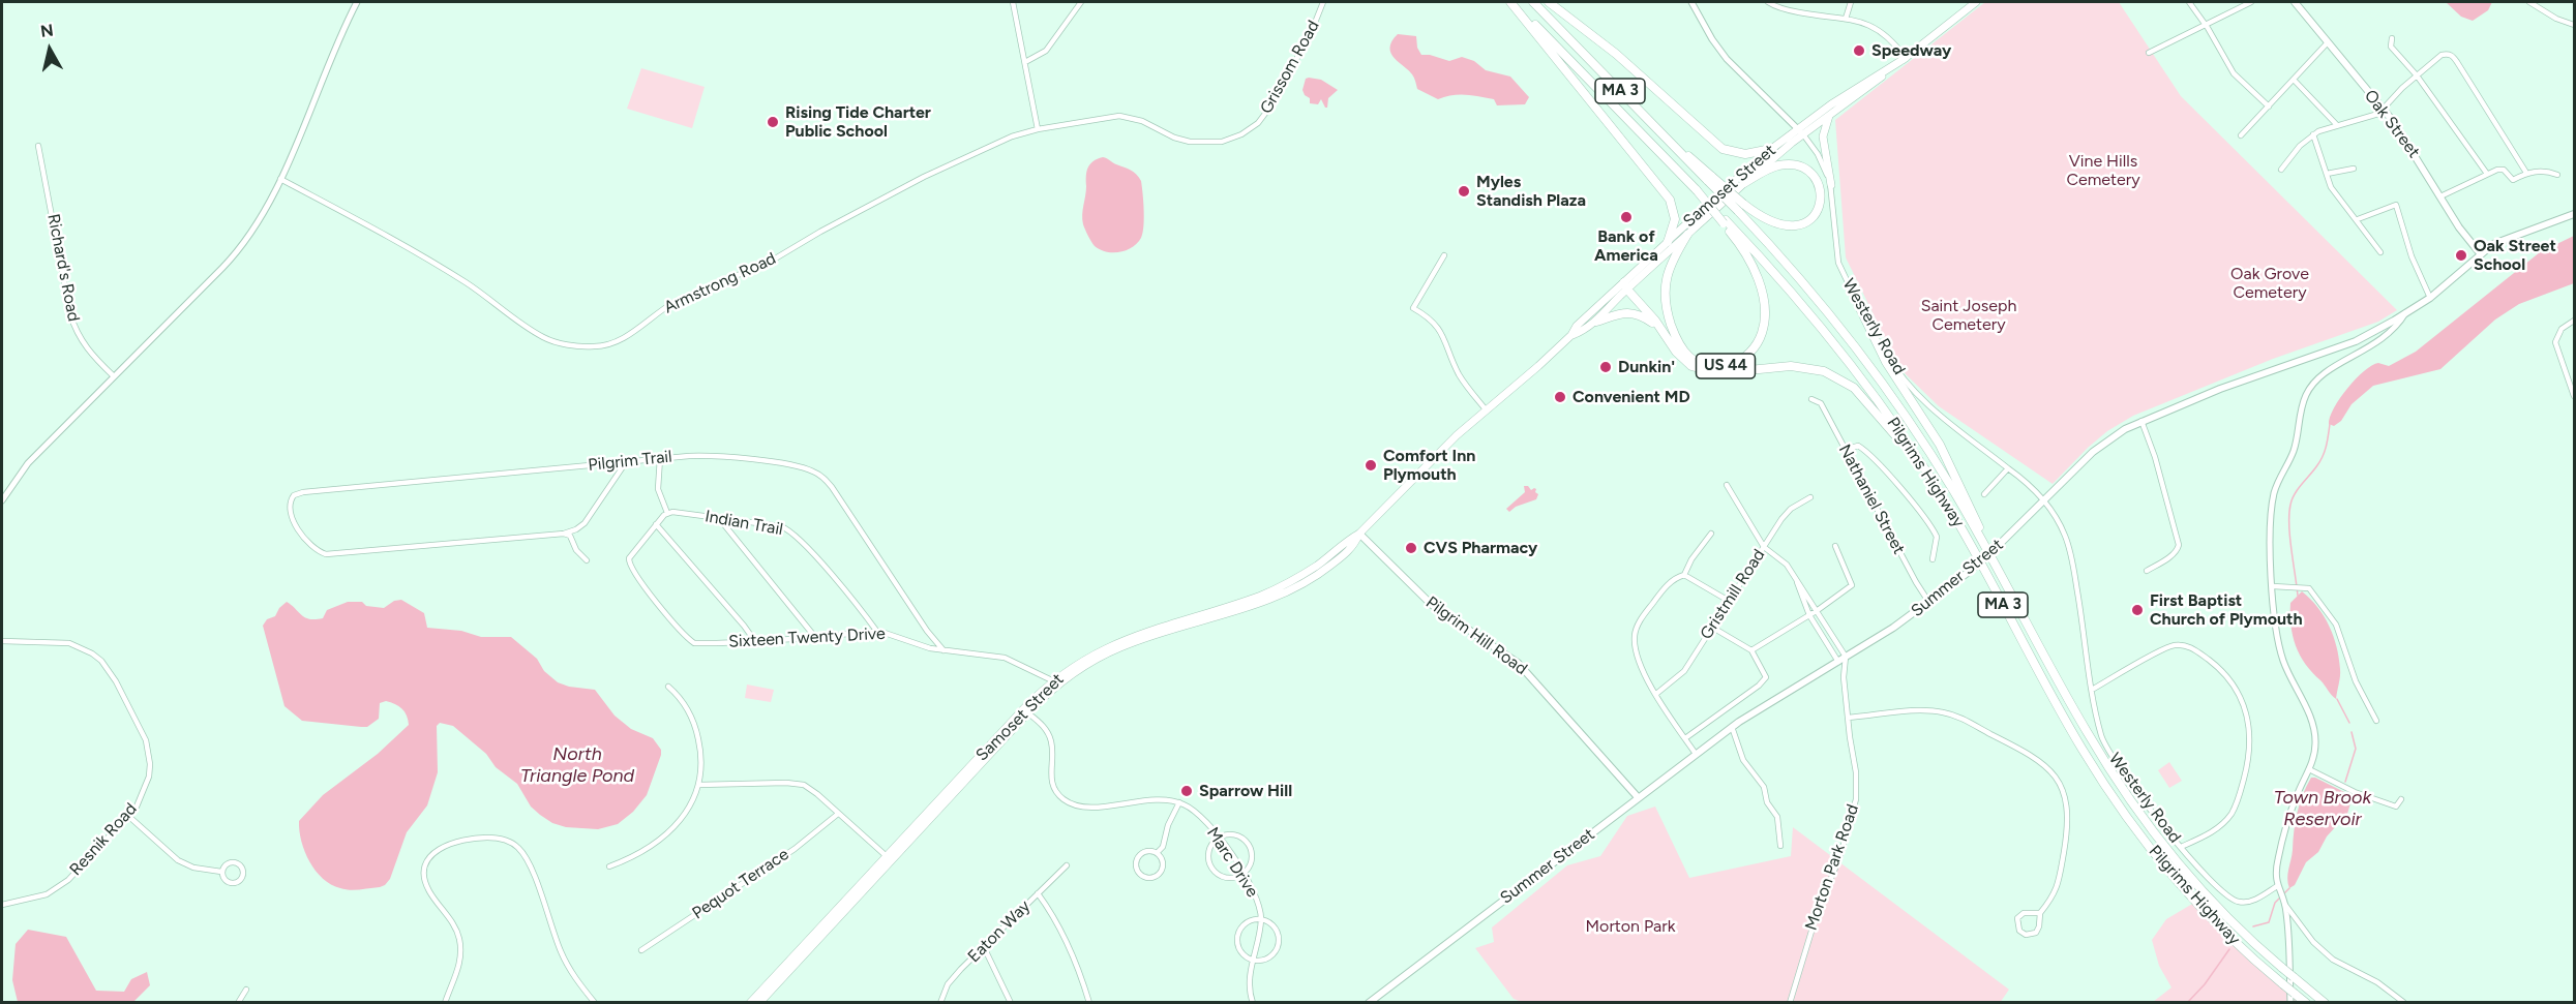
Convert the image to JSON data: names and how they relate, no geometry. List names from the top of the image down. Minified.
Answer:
{"streets":{"highway":["MA 3","US 44","Pilgrims Highway"],"main road":["Oak Street","Samoset Street","Summer Street","Pilgrim Hill Road"],"street":["Grissom Road","Richard's Road","Armstrong Road","Westerly Road","Pilgrim Trail","Nathaniel Street","Indian Trail","Gristmill Road","Sixteen Twenty Drive","Resnik Road","Marc Drive","Morton Park Road","Pequot Terrace","Eaton Way"]},"crossings":[["Grissom Road","Armstrong Road"],["MA 3","Pilgrims Highway"],["Oak Street","Summer Street"],["Samoset Street","Westerly Road"],["Samoset Street","US 44"],["Samoset Street","Pilgrim Hill Road"],["Samoset Street","Sixteen Twenty Drive"],["Westerly Road","Summer Street"],["US 44","Pilgrims Highway"],["Pilgrim Trail","Sixteen Twenty Drive"],["Nathaniel Street","Summer Street"],["Indian Trail","Sixteen Twenty Drive"],["Summer Street","Pilgrim Hill Road"],["Summer Street","Morton Park Road"]],"water":["North Triangle Pond","Town Brook Reservoir"],"parks":["Vine Hills Cemetery","Oak Grove Cemetery","Saint Joseph Cemetery","Morton Park"],"places":["Speedway","Rising Tide Charter Public School","Myles Standish Plaza","Bank of America","Oak Street School","Dunkin'","Convenient MD","Comfort Inn Plymouth","CVS Pharmacy","First Baptist Church of Plymouth","Sparrow Hill"],"north":"top"}
